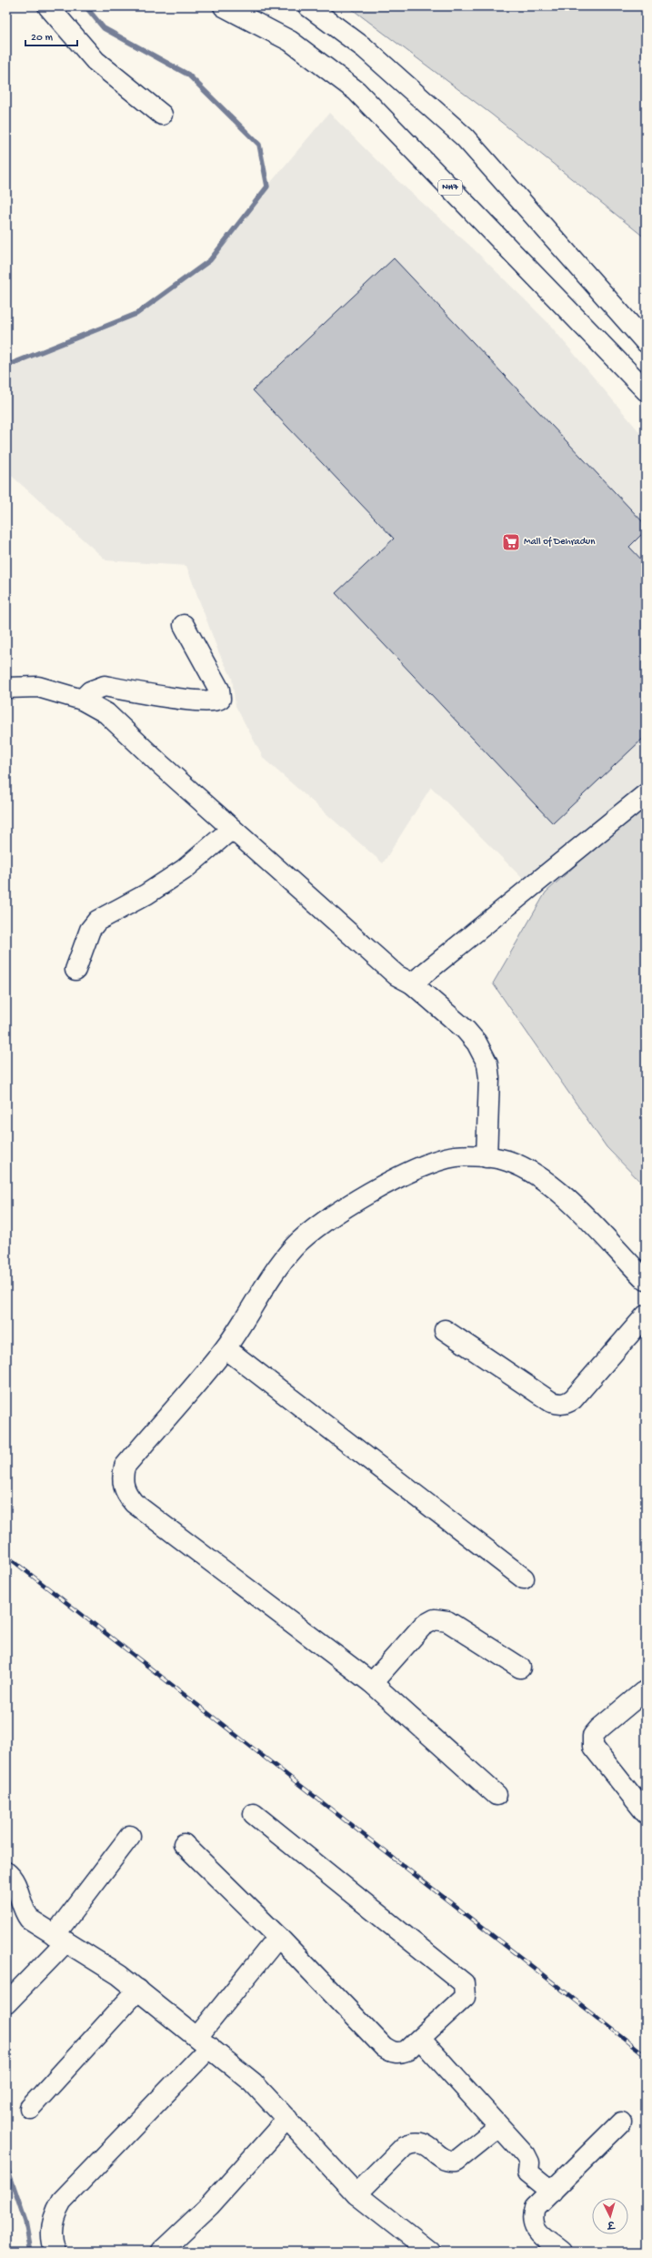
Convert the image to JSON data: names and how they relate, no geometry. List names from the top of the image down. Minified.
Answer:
{"streets":{"main road":["NH7"]},"places":{"supermarket":["Mall of Dehradun"]},"scale_bar":"20 m","north":"bottom"}
